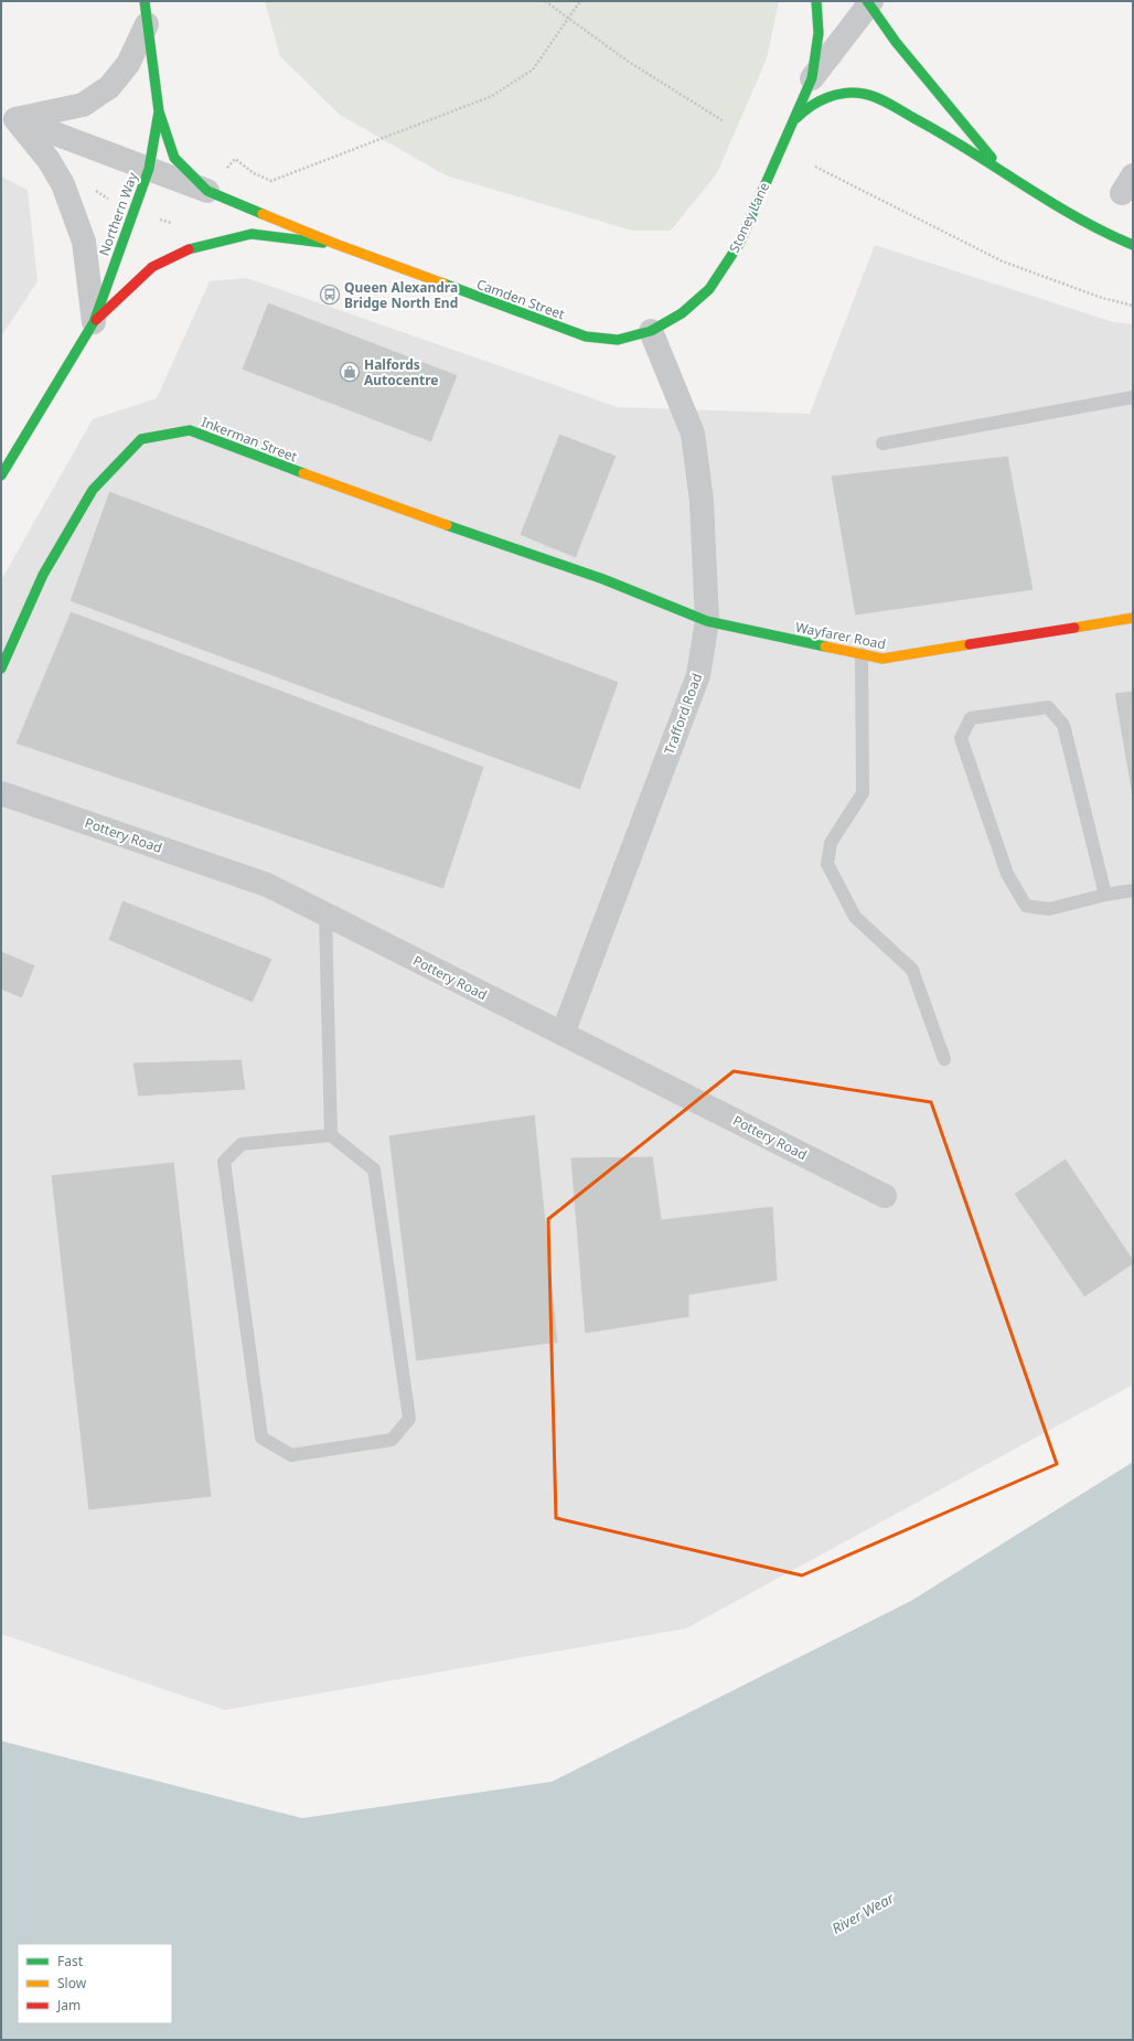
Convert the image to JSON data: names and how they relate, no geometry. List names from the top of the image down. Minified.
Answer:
{"streets":{"main road":["Northern Way","Stoney Lane","Camden Street","Inkerman Street","Wayfarer Road"],"street":["Trafford Road","Pottery Road"]},"crossings":[["Northern Way","Camden Street"],["Stoney Lane","Camden Street"],["Stoney Lane","Trafford Road"],["Camden Street","Trafford Road"],["Inkerman Street","Wayfarer Road"],["Wayfarer Road","Trafford Road"],["Trafford Road","Pottery Road"]],"water":["River Wear"],"places":{"bus stop":["Queen Alexandra Bridge North End"],"shop":["Halfords Autocentre"]},"legend":["Fast","Slow","Jam"]}
